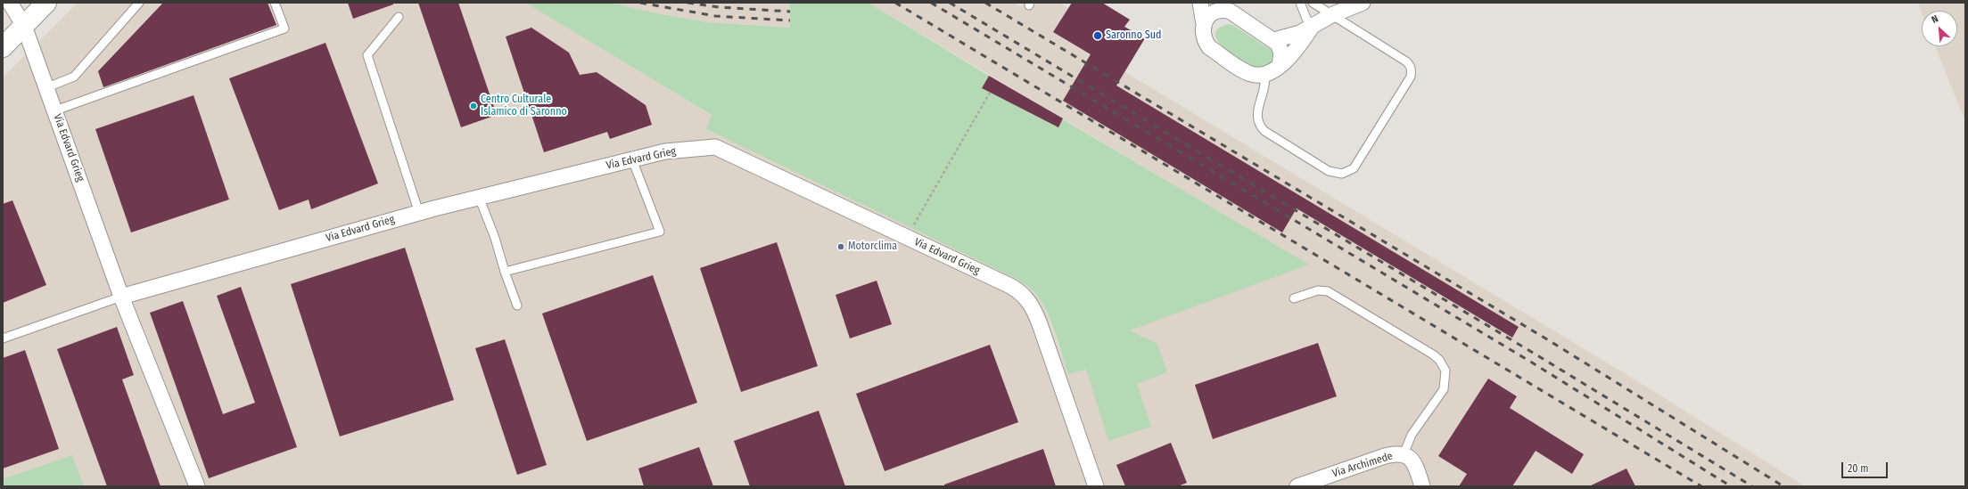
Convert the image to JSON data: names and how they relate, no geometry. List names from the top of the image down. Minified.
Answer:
{"streets":{"street":["Via Edvard Grieg","Via Archimede"]},"places":["Saronno Sud","Centro Culturale Islamico di Saronno","Motorclima"],"scale_bar":"20 m","north":"top left"}
